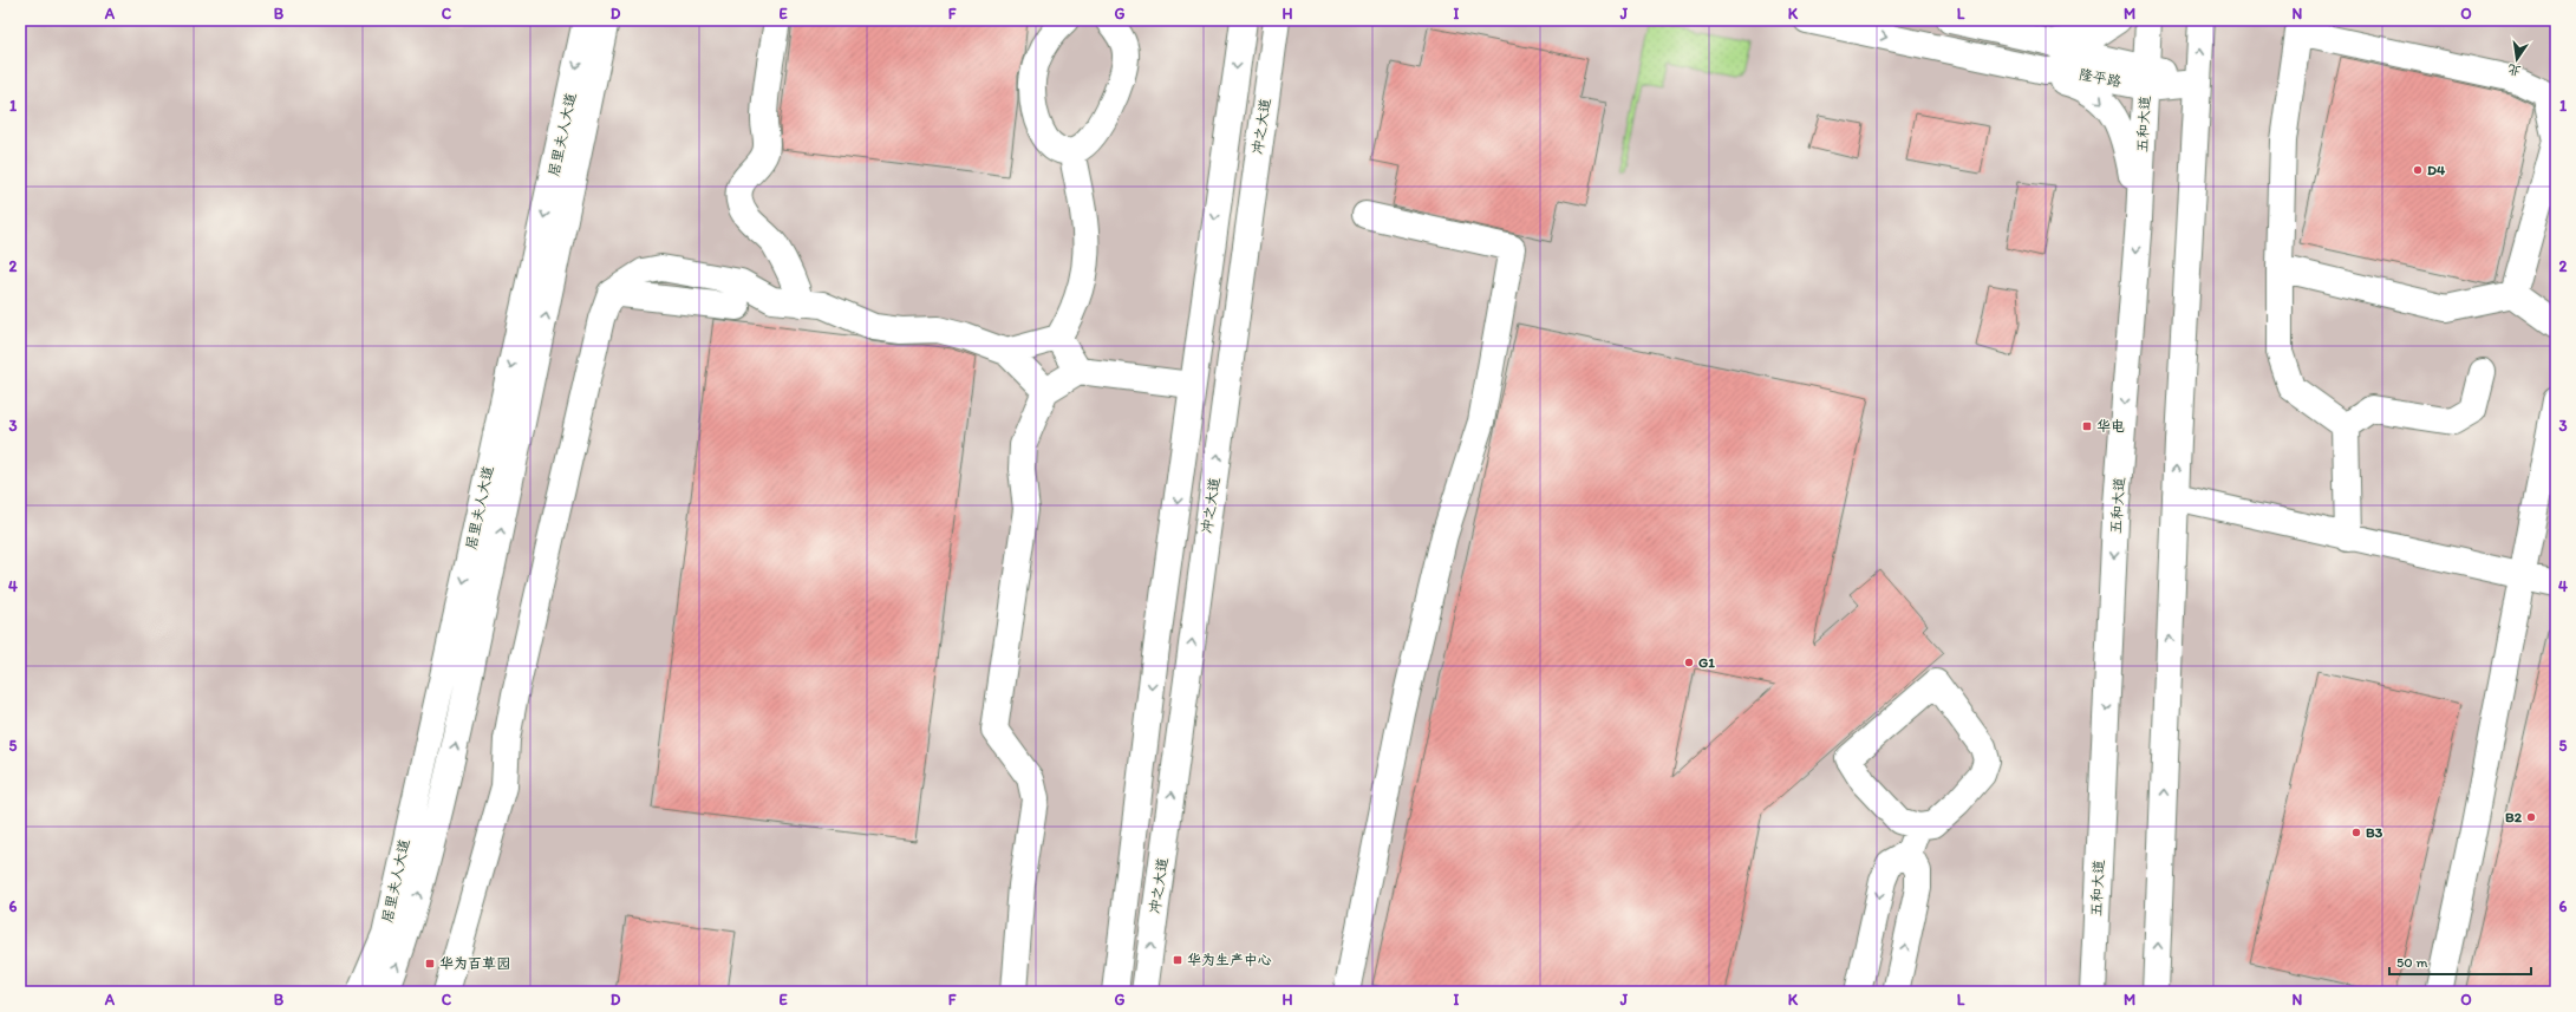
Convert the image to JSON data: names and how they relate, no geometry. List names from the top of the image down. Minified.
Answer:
{"streets":{"main road":["隆平路","五和大道","冲之大道","居里夫人大道"]},"crossings":[["隆平路","五和大道"]],"places":{"other":["D4","G1","B2","B3"],"transit":["华电","华为生产中心","华为百草园"]},"scale_bar":"50 m","north":"bottom","grid":{"columns":["A","B","C","D","E","F","G","H","I","J","K","L","M","N","O"],"rows":["1","2","3","4","5","6"]}}
